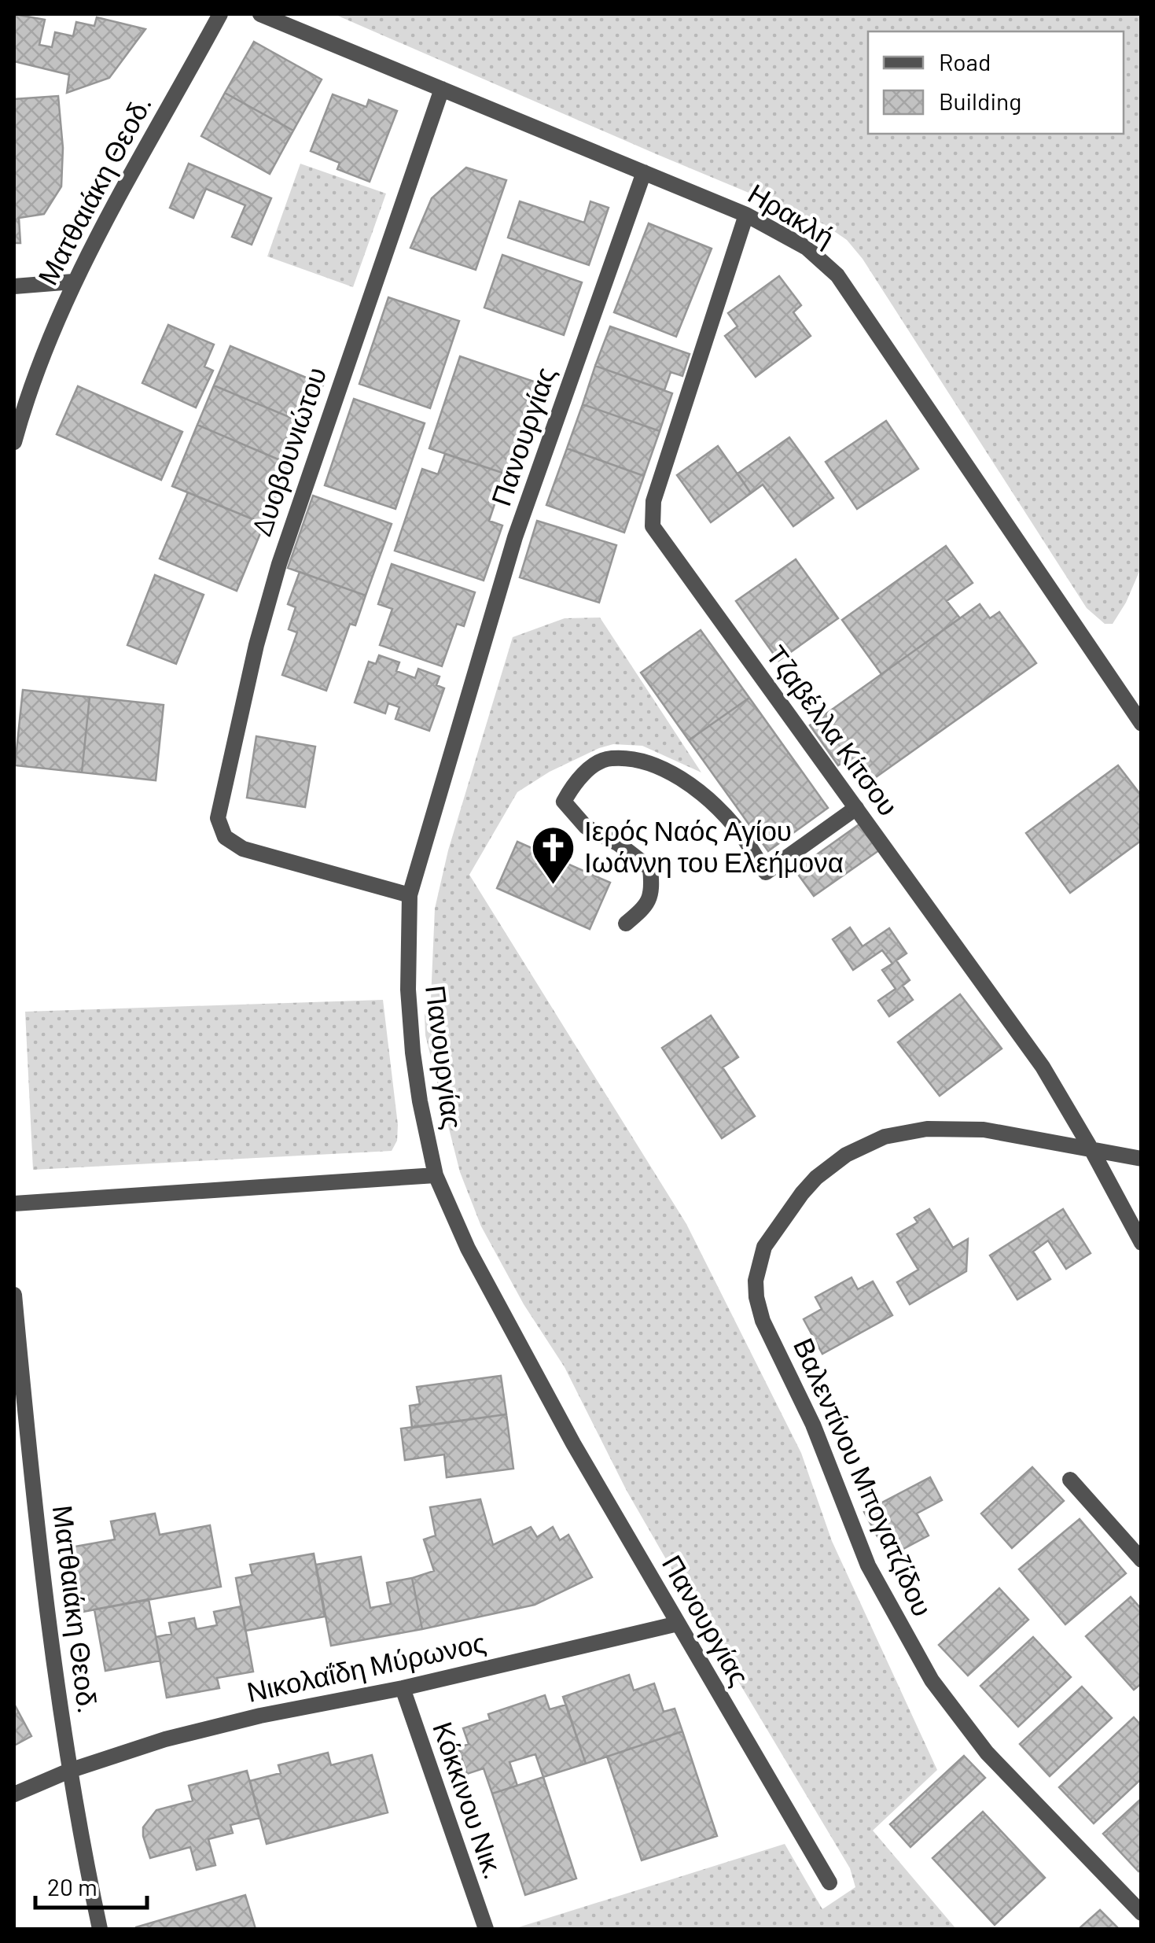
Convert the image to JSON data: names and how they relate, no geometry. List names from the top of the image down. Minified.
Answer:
{"streets":{"street":["Ματθαιάκη Θεοδ.","Ηρακλή","Πανουργίας","Δυοβουνιώτου","Τζαβέλλα Κίτσου","Βαλεντίνου Μπογατζίδου","Νικολαΐδη Μύρωνος","Κόκκινου Νικ."]},"crossings":[["Ματθαιάκη Θεοδ.","Νικολαΐδη Μύρωνος"],["Ηρακλή","Πανουργίας"],["Ηρακλή","Δυοβουνιώτου"],["Ηρακλή","Τζαβέλλα Κίτσου"],["Πανουργίας","Δυοβουνιώτου"],["Πανουργίας","Νικολαΐδη Μύρωνος"],["Τζαβέλλα Κίτσου","Βαλεντίνου Μπογατζίδου"],["Νικολαΐδη Μύρωνος","Κόκκινου Νικ."]],"places":{"church":["Ιερός Ναός Αγίου Ιωάννη του Ελεήμονα"]},"legend":["Road","Building"],"scale_bar":"20 m"}
